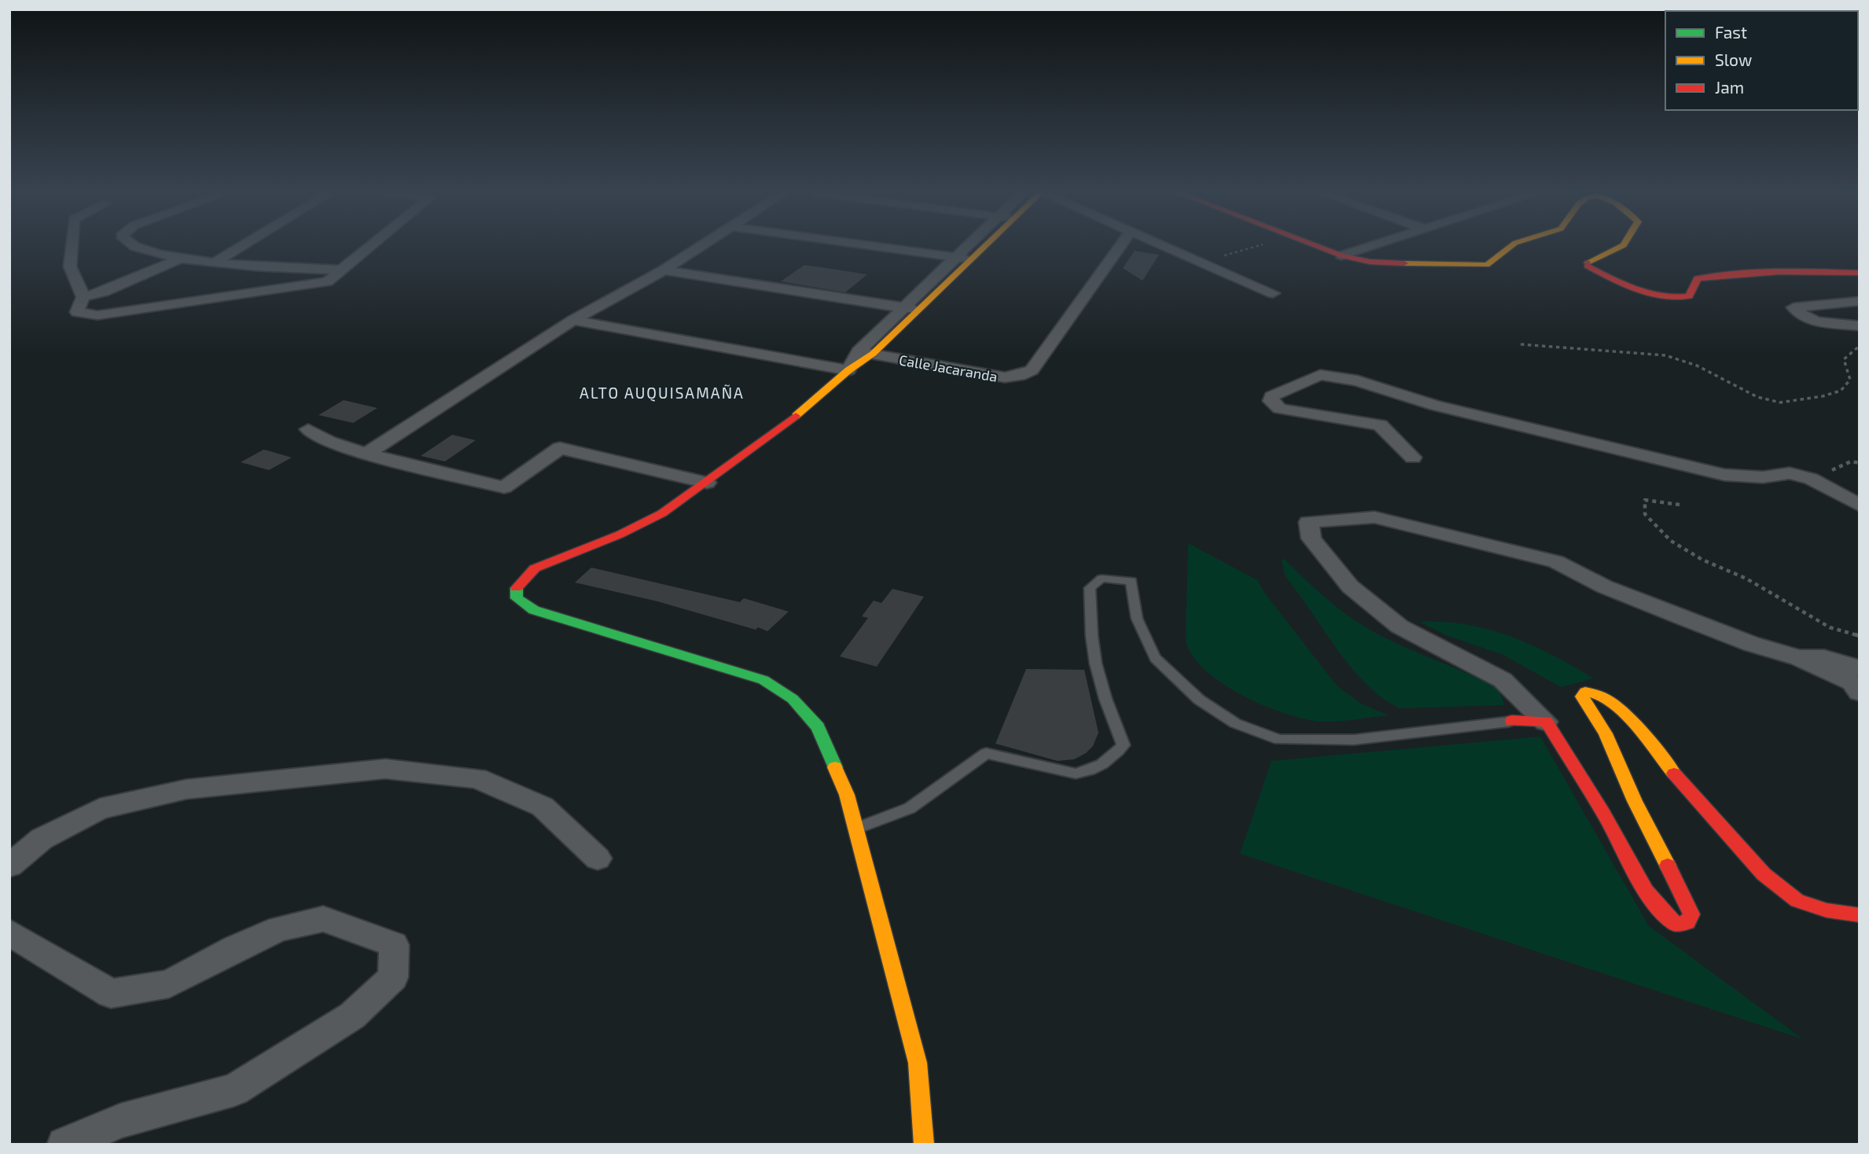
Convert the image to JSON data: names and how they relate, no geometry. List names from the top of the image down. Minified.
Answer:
{"streets":{"street":["Calle Jacaranda"]},"districts":["ALTO AUQUISAMAÑA"],"legend":["Fast","Slow","Jam"]}
